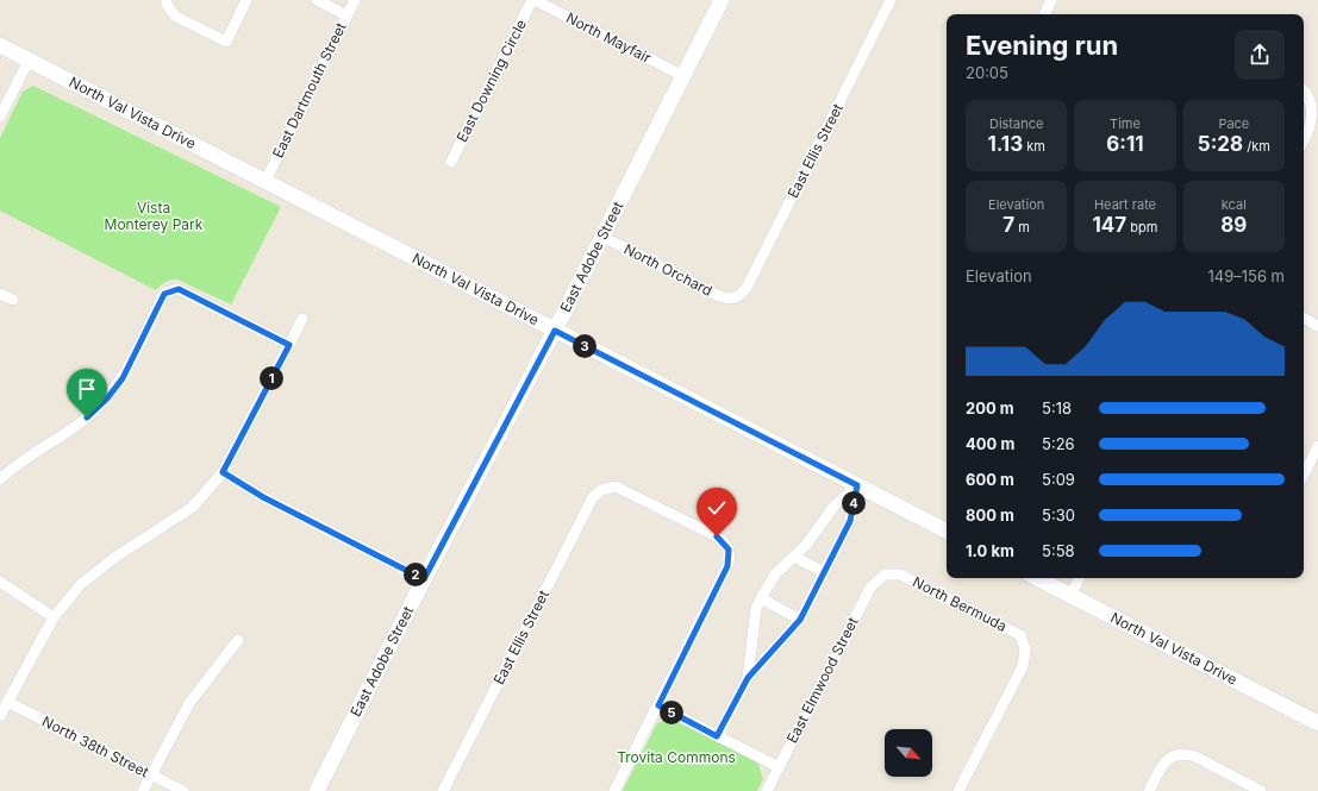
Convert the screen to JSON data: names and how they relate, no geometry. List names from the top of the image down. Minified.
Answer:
{"streets":{"main road":["North Val Vista Drive","East Adobe Street"],"street":["North Mayfair","East Downing Circle","East Dartmouth Street","East Ellis Street","North Orchard","North Bermuda","East Elmwood Street","North 38th Street"]},"crossings":[["North Mayfair","East Downing Circle"],["North Mayfair","East Adobe Street"],["East Dartmouth Street","North Val Vista Drive"],["North Val Vista Drive","East Adobe Street"],["East Ellis Street","North Orchard"],["East Adobe Street","North Orchard"],["North Bermuda","East Elmwood Street"]],"parks":["Vista Monterey Park","Trovita Commons"],"north":"bottom right","page":{"heading":["Evening run","20:05"],"stats":[["Distance","1.13 km"],["Time","6:11"],["Pace","5:28 /km"],["Elevation","7 m"],["Heart rate","147 bpm"],["kcal","89"]],"chart":["Elevation","149–156 m"],"pins":["3","1","4","2","5"],"list":[{"name":"200 m","note":"5:18"},{"name":"400 m","note":"5:26"},{"name":"600 m","note":"5:09"},{"name":"800 m","note":"5:30"},{"name":"1.0 km","note":"5:58"}]}}
